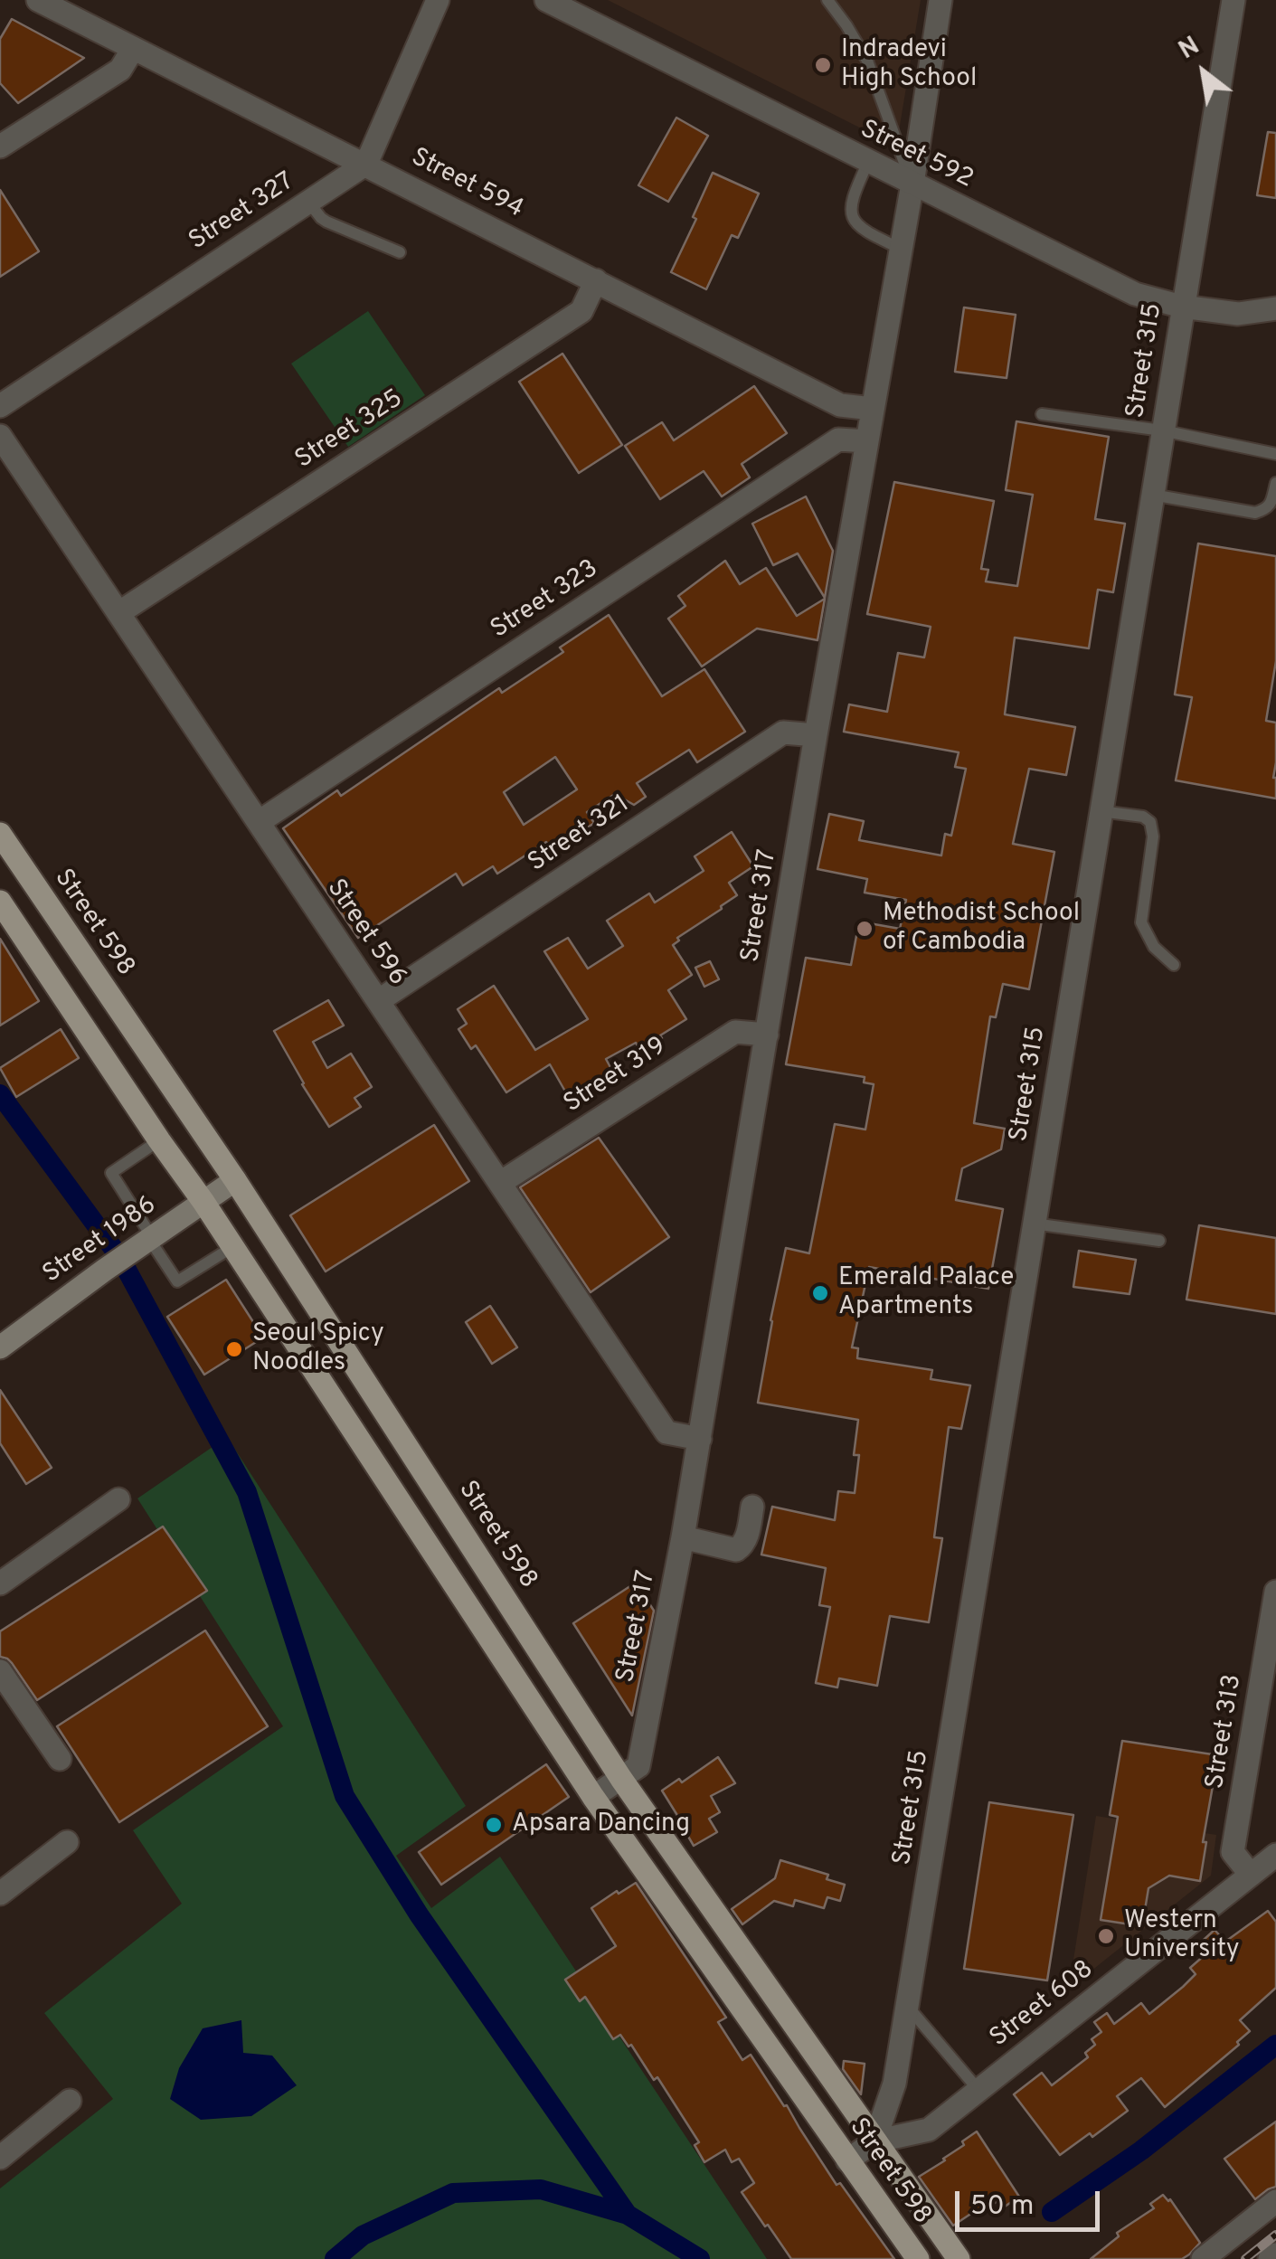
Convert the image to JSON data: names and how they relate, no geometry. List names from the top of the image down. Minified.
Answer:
{"streets":{"main road":["Street 598","Street 1986"],"street":["Street 592","Street 594","Street 327","Street 315","Street 325","Street 323","Street 321","Street 317","Street 596","Street 319","Street 313","Street 608"]},"crossings":[["Street 592","Street 315"],["Street 592","Street 317"],["Street 594","Street 327"],["Street 594","Street 325"],["Street 594","Street 317"],["Street 315","Street 598"],["Street 315","Street 608"],["Street 325","Street 596"],["Street 323","Street 317"],["Street 323","Street 596"],["Street 321","Street 317"],["Street 321","Street 596"],["Street 317","Street 598"],["Street 317","Street 596"],["Street 317","Street 319"],["Street 598","Street 1986"],["Street 598","Street 608"],["Street 596","Street 319"],["Street 313","Street 608"]],"places":["Indradevi High School","Methodist School of Cambodia","Emerald Palace Apartments","Seoul Spicy Noodles","Apsara Dancing","Western University"],"scale_bar":"50 m","north":"top left"}
